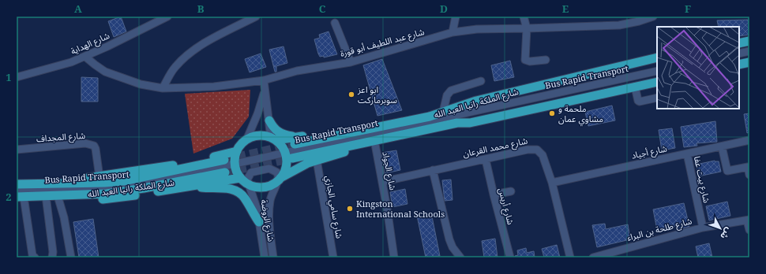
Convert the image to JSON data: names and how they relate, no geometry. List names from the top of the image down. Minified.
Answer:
{"streets":{"main road":["شارع الملكة رانيا العبد الله"],"street":["شارع عبد اللطيف أبو قورة","شارع الهداية","Bus Rapid Transport","شارع المجداف","شارع محمد القرعان","شارع أجياد","شارع الجواد","شارع بيت عفا","شارع أريس","شارع سامي الجازي","شارع الروضة","شارع طلحة بن البراء"]},"crossings":[["شارع عبد اللطيف أبو قورة","شارع الهداية"],["Bus Rapid Transport","شارع الملكة رانيا العبد الله"],["شارع محمد القرعان","شارع أجياد"],["شارع محمد القرعان","شارع الجواد"],["شارع محمد القرعان","شارع أريس"],["شارع أجياد","شارع بيت عفا"],["شارع بيت عفا","شارع طلحة بن البراء"]],"places":["ابو اعز سوبرماركت","ملحمة و مشاوي عمان","Kingston International Schools"],"north":"bottom right","grid":{"columns":["A","B","C","D","E","F"],"rows":["1","2"]}}
